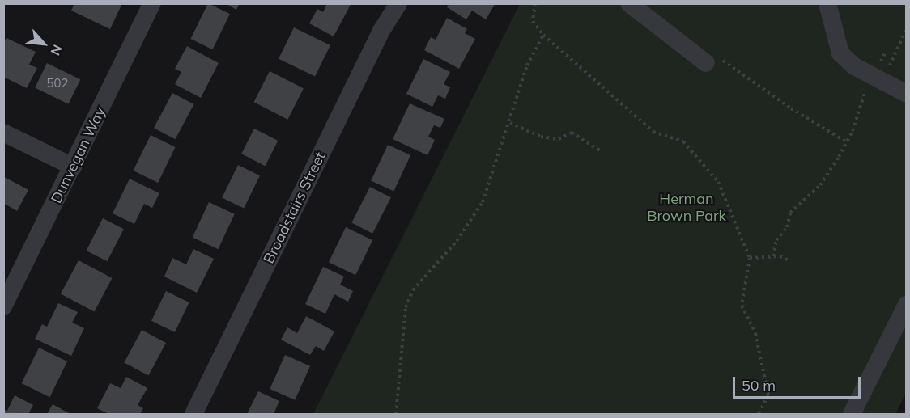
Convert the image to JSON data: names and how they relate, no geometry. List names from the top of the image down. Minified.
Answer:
{"streets":{"street":["Dunvegan Way","Broadstairs Street"]},"parks":["Herman Brown Park"],"house_numbers":["502"],"scale_bar":"50 m","north":"bottom right"}
